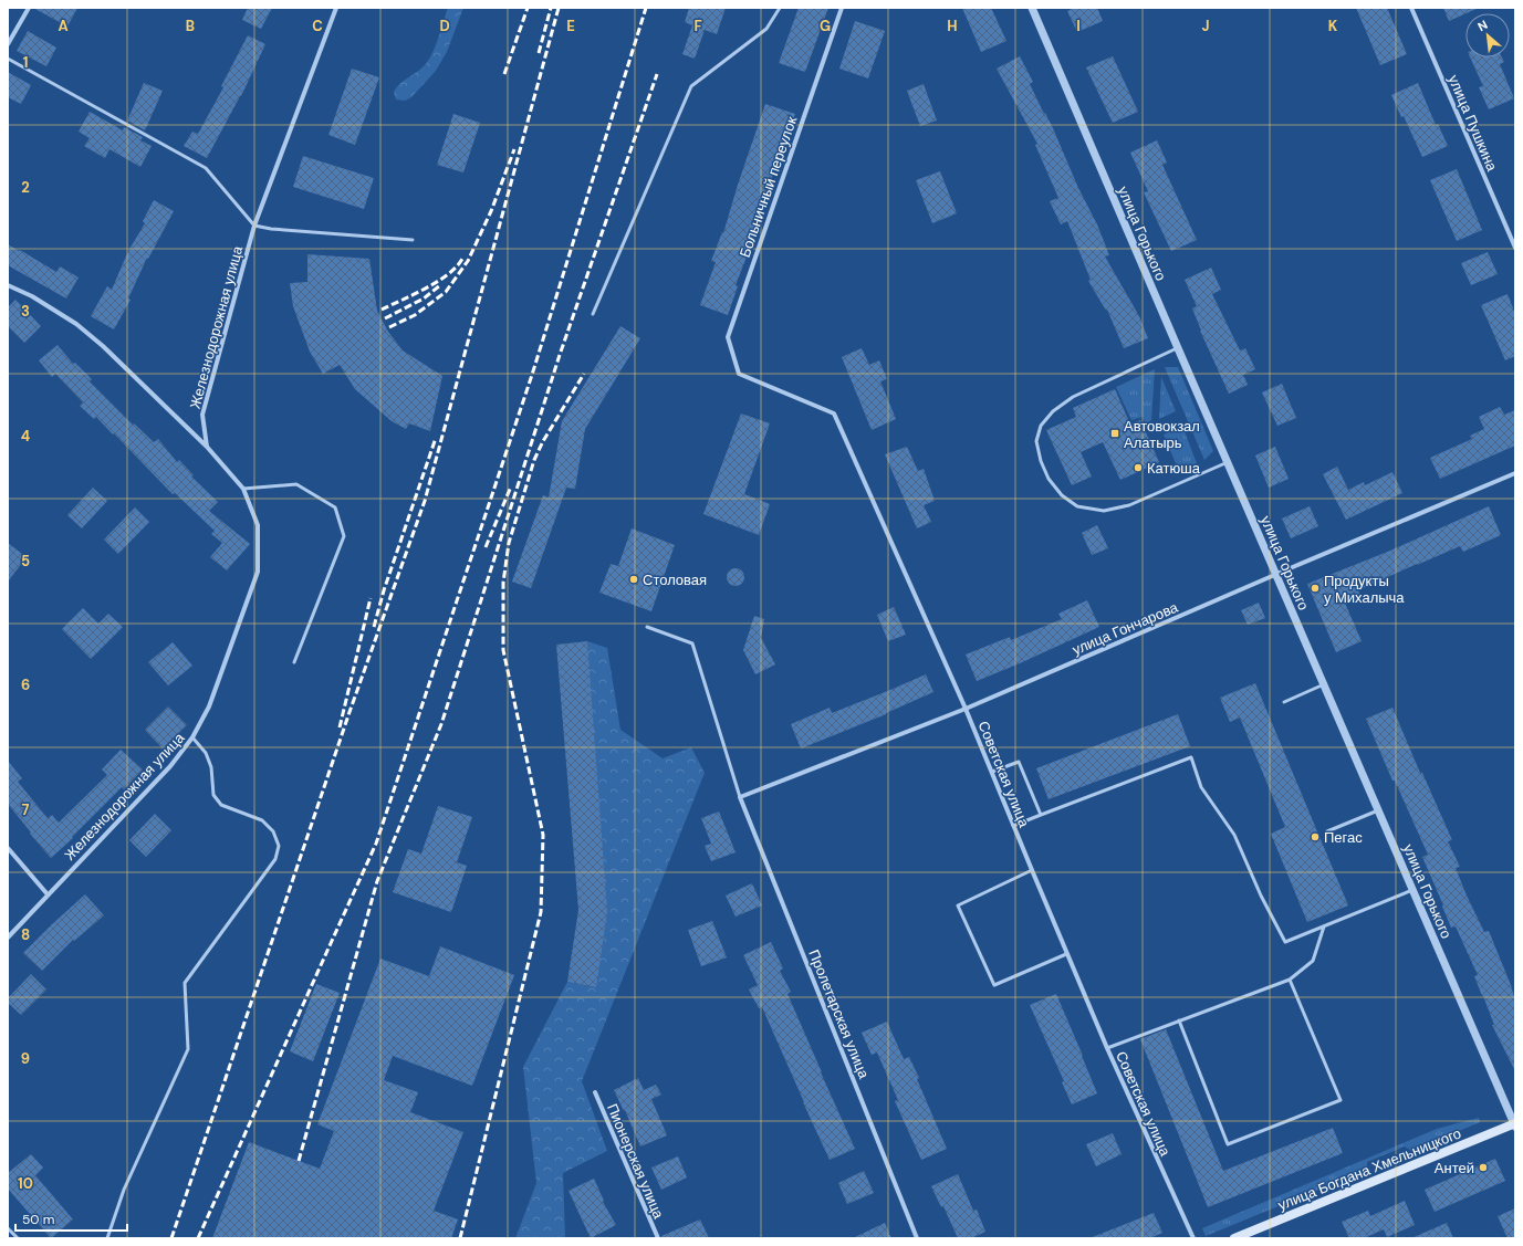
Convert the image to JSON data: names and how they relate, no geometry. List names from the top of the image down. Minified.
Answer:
{"streets":{"main road":["улица Богдана Хмельницкого"],"street":["улица Пушкина","Больничный переулок","улица Горького","Железнодорожная улица","улица Гончарова","Советская улица","Пролетарская улица","Пионерская улица"]},"crossings":[["Больничный переулок","Советская улица"],["улица Горького","улица Гончарова"],["улица Горького","улица Богдана Хмельницкого"],["улица Гончарова","Советская улица"],["улица Гончарова","Пролетарская улица"]],"places":{"transit":["Автовокзал Алатырь"],"other":["Катюша","Столовая","Продукты у Михалыча","Пегас","Антей"]},"scale_bar":"50 m","north":"top left","grid":{"columns":["A","B","C","D","E","F","G","H","I","J","K"],"rows":["1","2","3","4","5","6","7","8","9","10"]}}
